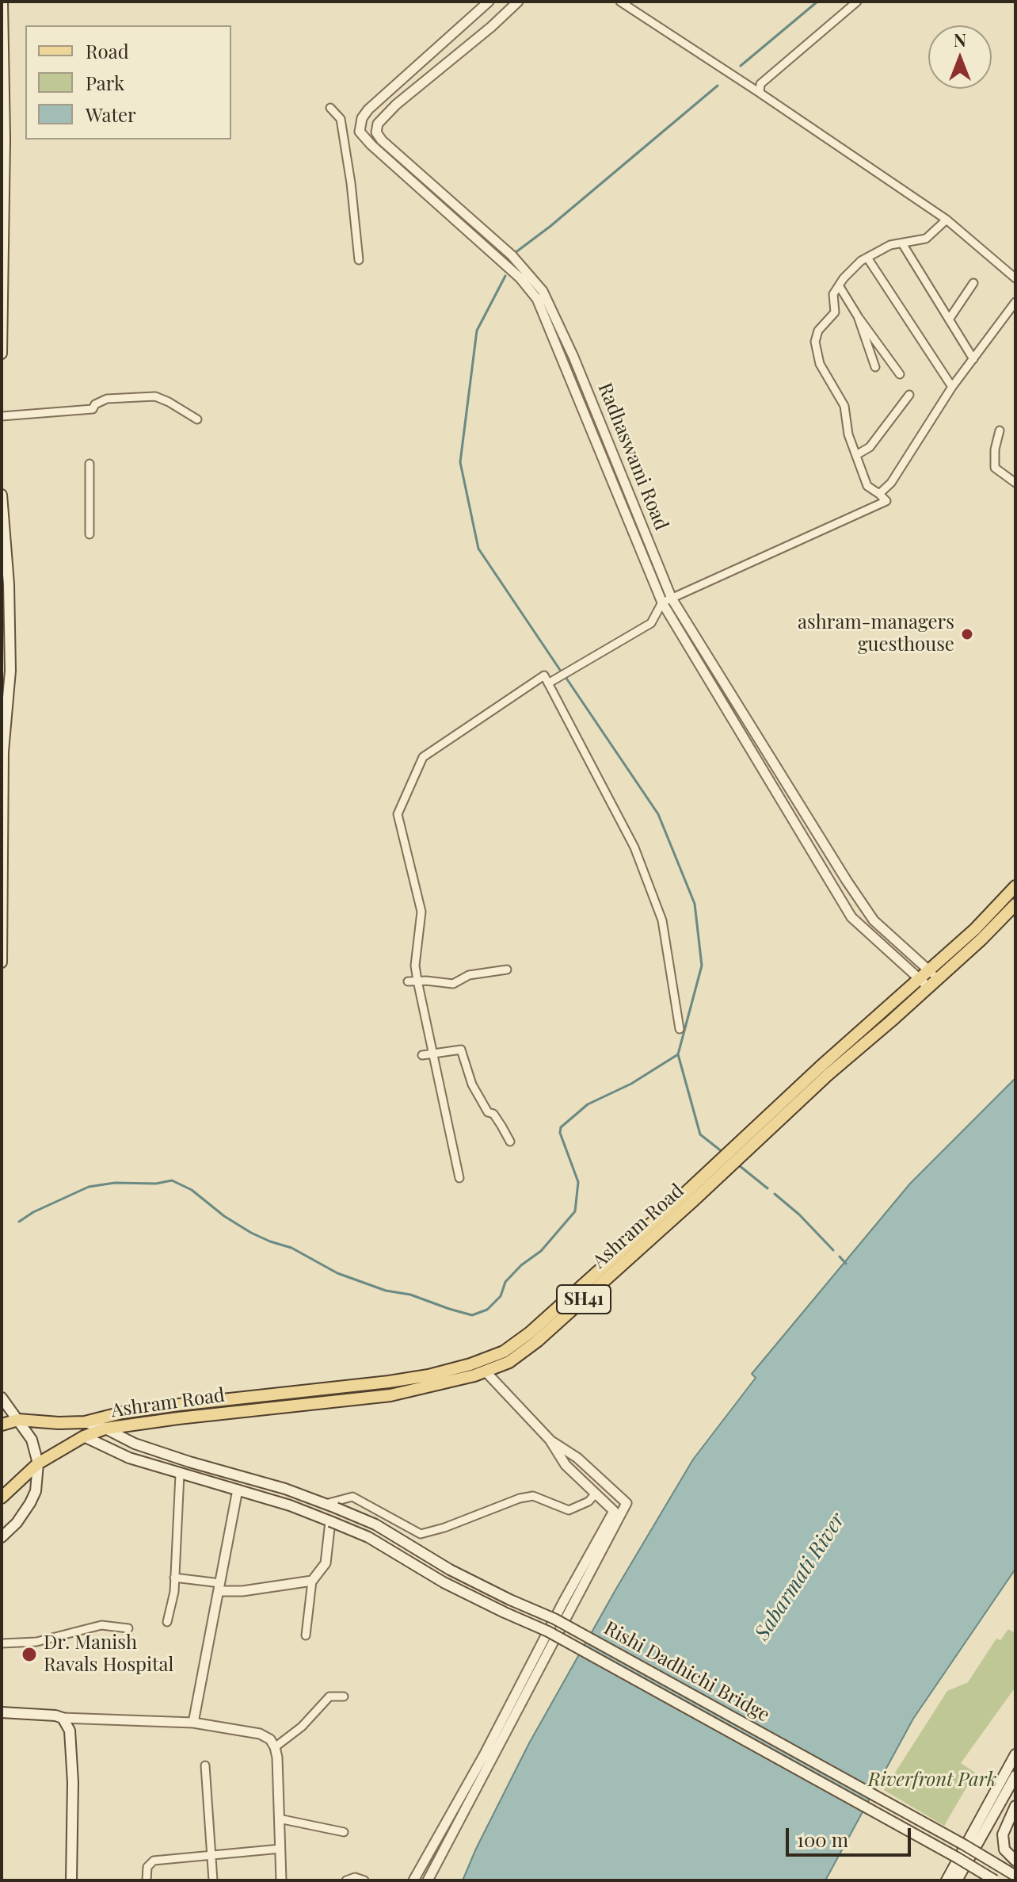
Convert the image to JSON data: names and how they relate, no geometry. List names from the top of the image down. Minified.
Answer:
{"streets":{"main road":["Ashram Road","Rishi Dadhichi Bridge"],"street":["Radhaswami Road"]},"crossings":[["Radhaswami Road","Ashram Road"],["Ashram Road","Rishi Dadhichi Bridge"]],"water":["Sabarmati River"],"parks":["Riverfront Park"],"places":["ashram-managers guesthouse","Dr. Manish Ravals Hospital"],"legend":["Road","Park","Water"],"scale_bar":"100 m","north":"top"}
